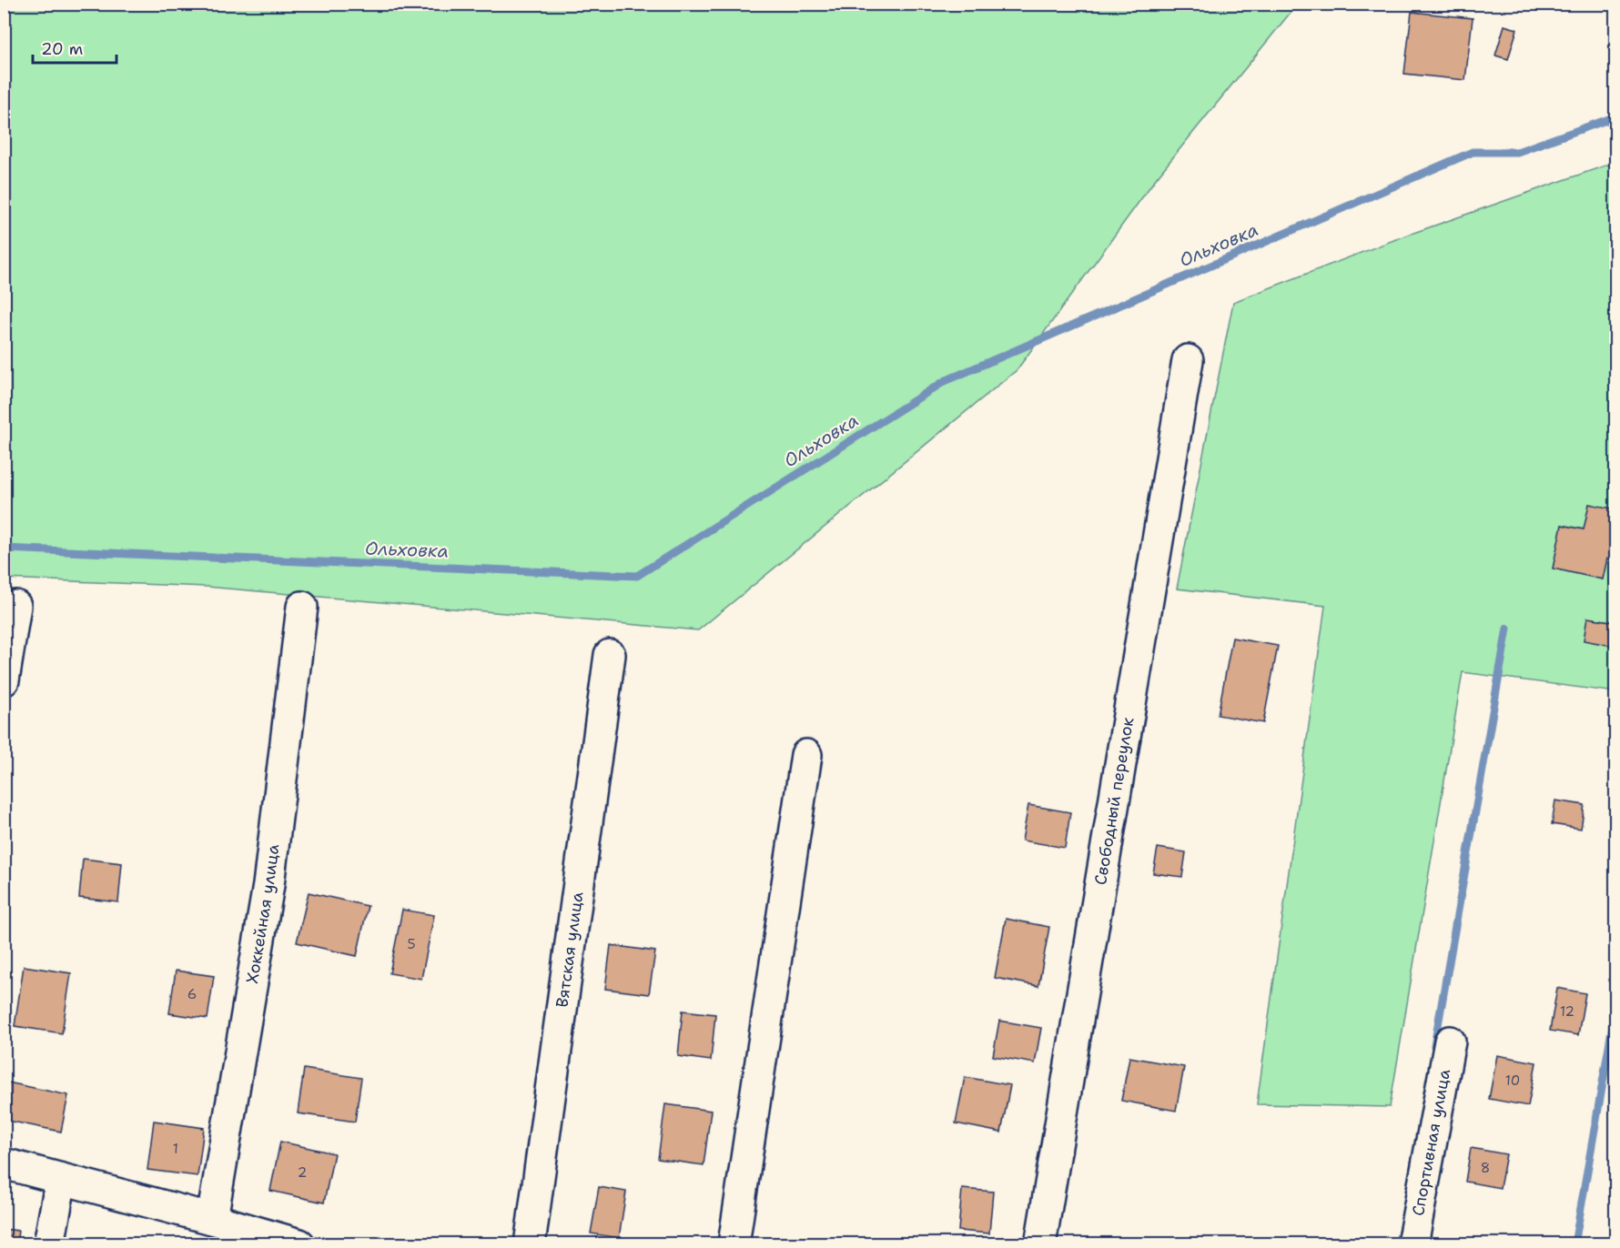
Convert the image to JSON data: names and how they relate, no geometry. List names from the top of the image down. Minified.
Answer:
{"streets":{"street":["Свободный переулок","Хоккейная улица","Вятская улица","Спортивная улица"]},"water":["Ольховка"],"house_numbers":["5","6","12","10","1","8","2"],"scale_bar":"20 m"}
